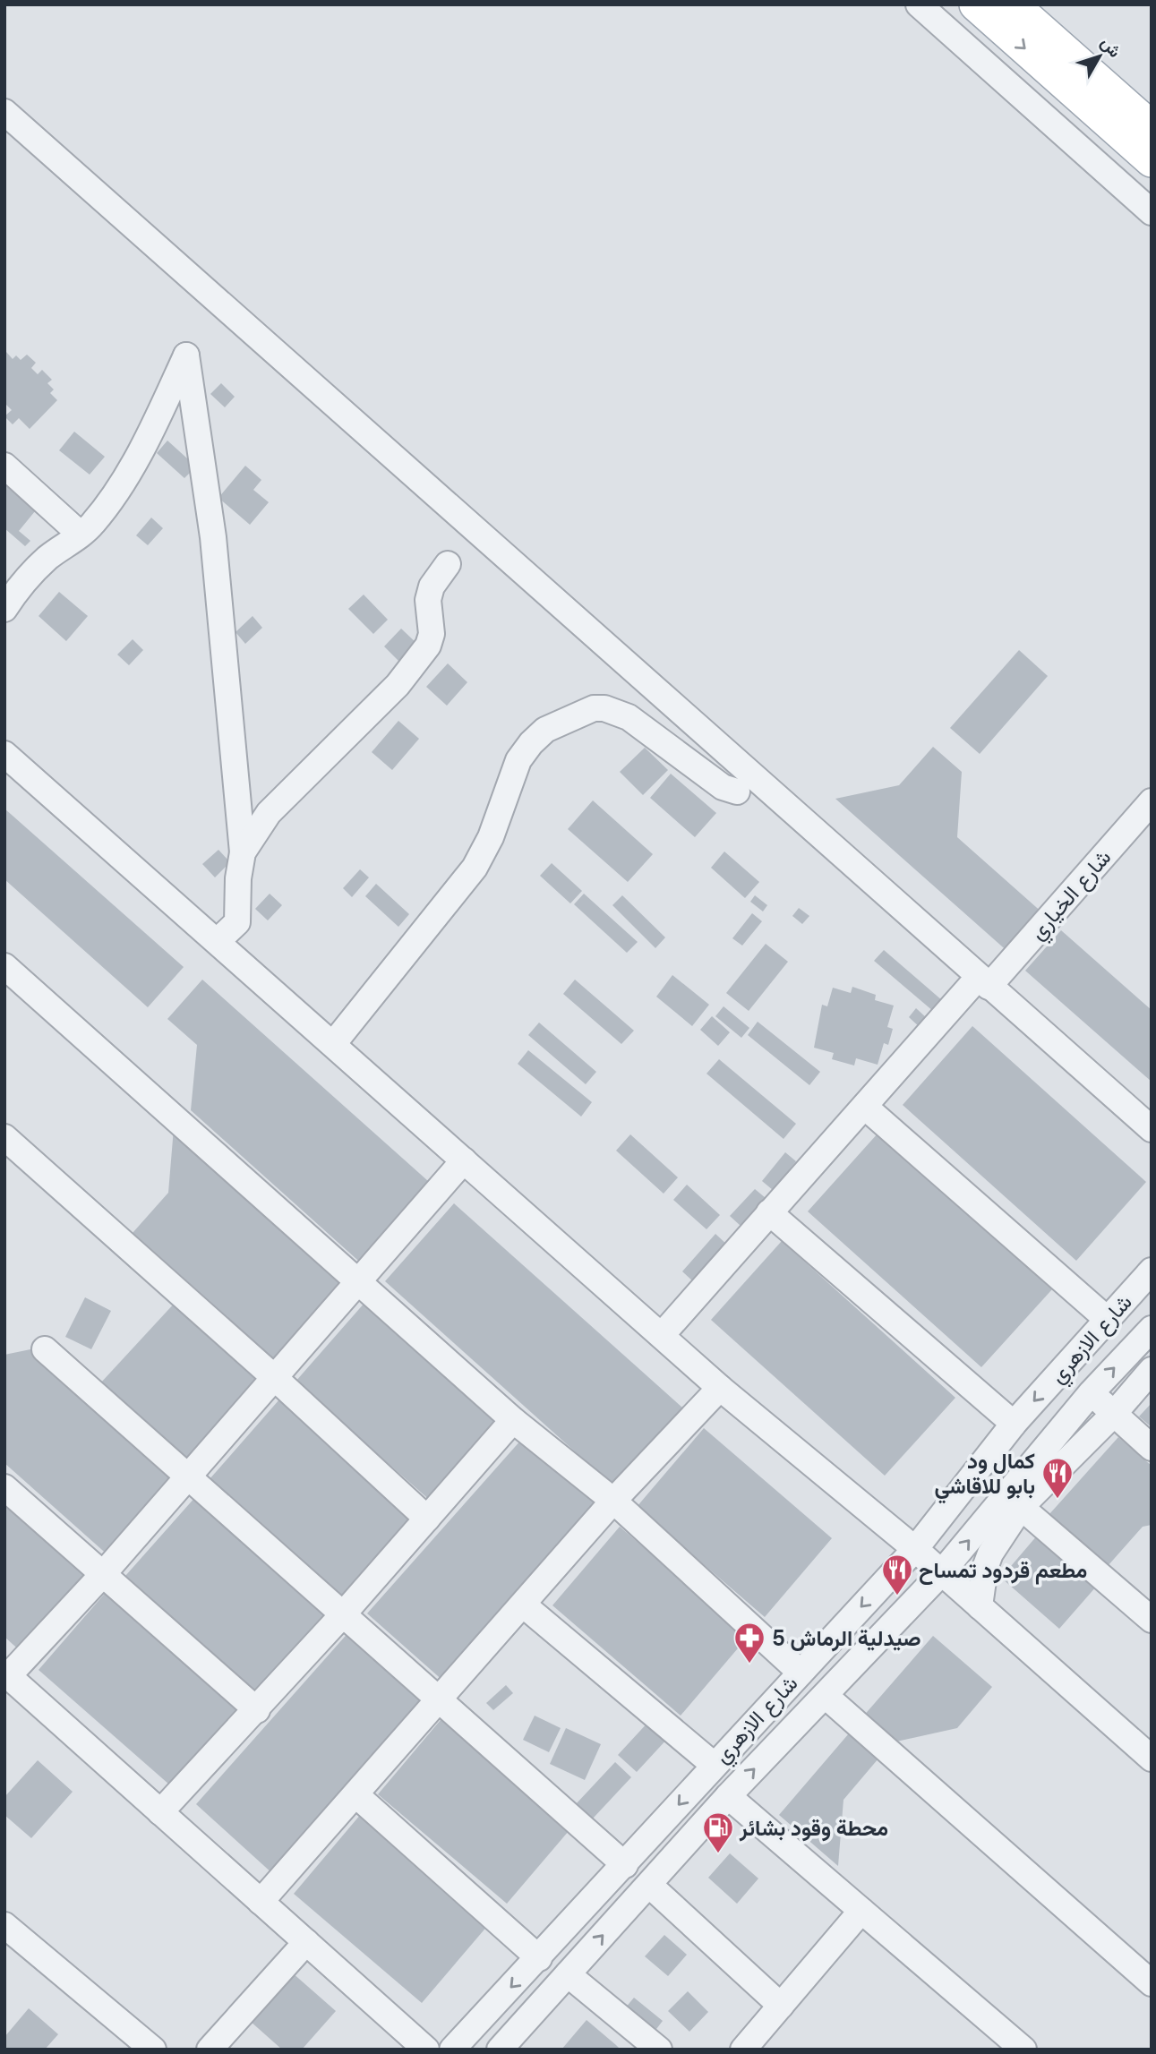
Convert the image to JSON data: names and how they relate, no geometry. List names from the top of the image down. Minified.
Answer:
{"streets":{"street":["شارع الخياري","شارع الازهري"]},"places":{"restaurant":["كمال ود بابو للاقاشي","مطعم قردود تمساح"],"pharmacy":["صيدلية الرماش 5"],"fuel station":["محطة وقود بشائر"]},"north":"top right"}
